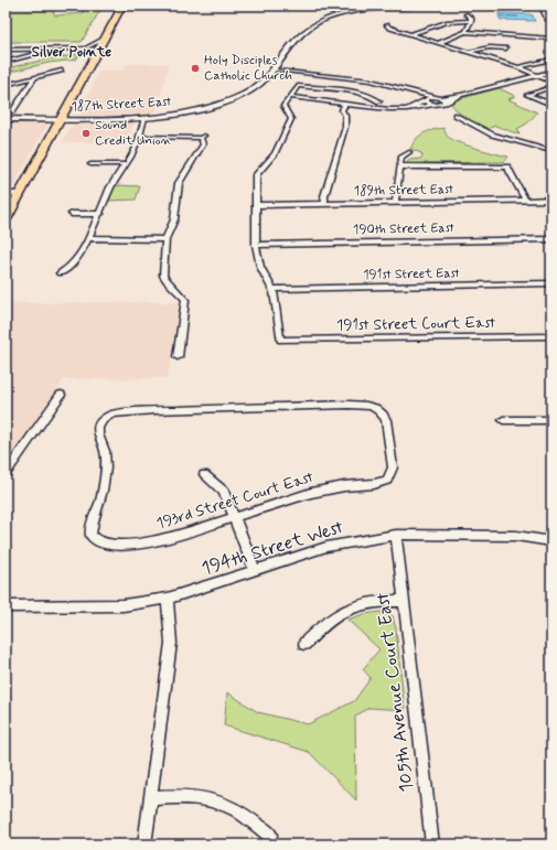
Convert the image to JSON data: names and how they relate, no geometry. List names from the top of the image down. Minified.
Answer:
{"streets":{"street":["187th Street East","189th Street East","190th Street East","191st Street East","191st Street Court East","193rd Street Court East","194th Street West","105th Avenue Court East"]},"crossings":[["191st Street East","191st Street Court East"],["194th Street West","105th Avenue Court East"]],"districts":["Silver Pointe"],"places":["Holy Disciples Catholic Church","Sound Credit Union"]}
